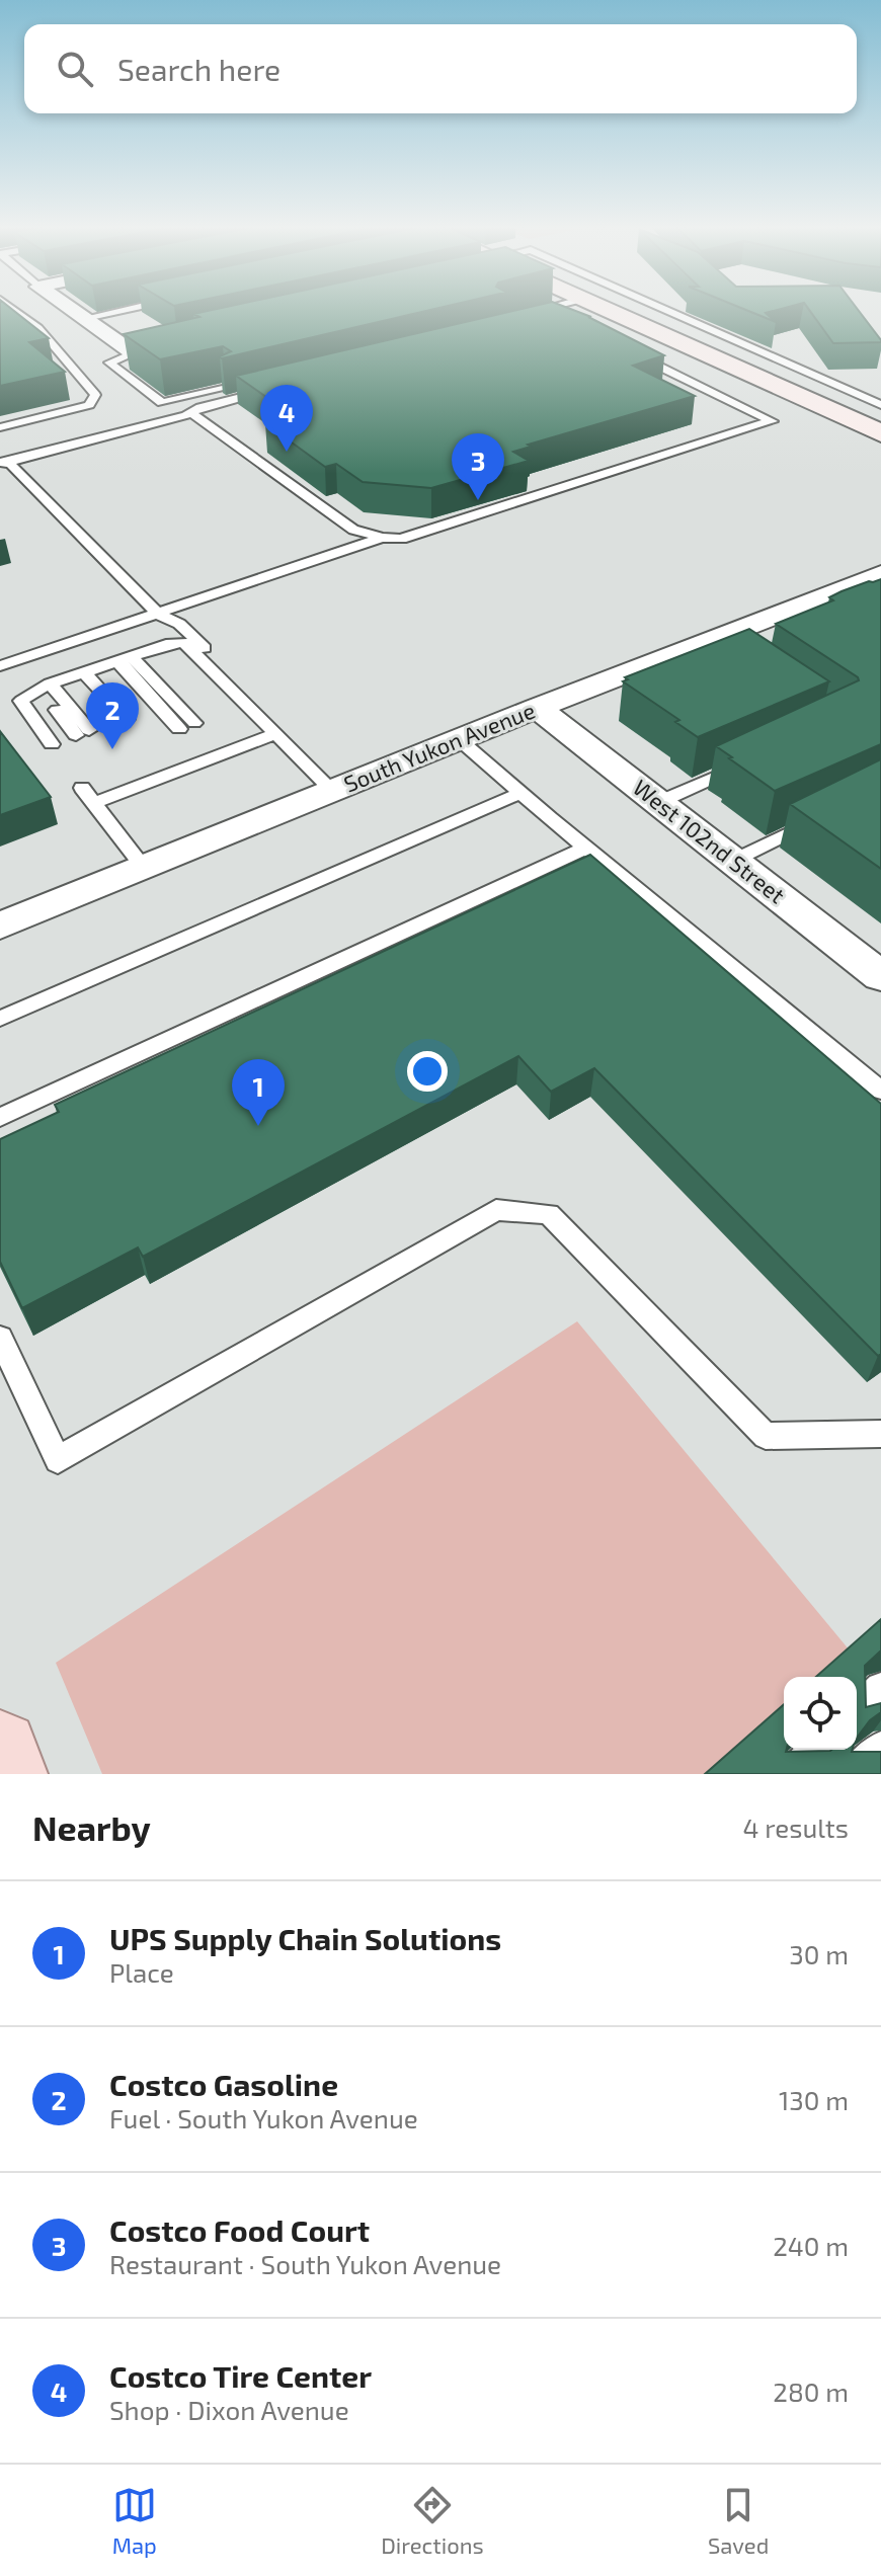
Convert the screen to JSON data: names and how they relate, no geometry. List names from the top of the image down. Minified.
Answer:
{"streets":{"street":["South Yukon Avenue","West 102nd Street"]},"crossings":[["South Yukon Avenue","West 102nd Street"]],"page":{"search":"Search here","pins":["4","3","2","1"],"heading":["Nearby","4 results"],"list":[{"mark":"1","name":"UPS Supply Chain Solutions","note":"Place","value":"30 m"},{"mark":"2","name":"Costco Gasoline","note":"Fuel · South Yukon Avenue","value":"130 m"},{"mark":"3","name":"Costco Food Court","note":"Restaurant · South Yukon Avenue","value":"240 m"},{"mark":"4","name":"Costco Tire Center","note":"Shop · Dixon Avenue","value":"280 m"}],"nav":["Map","Directions","Saved"]}}
